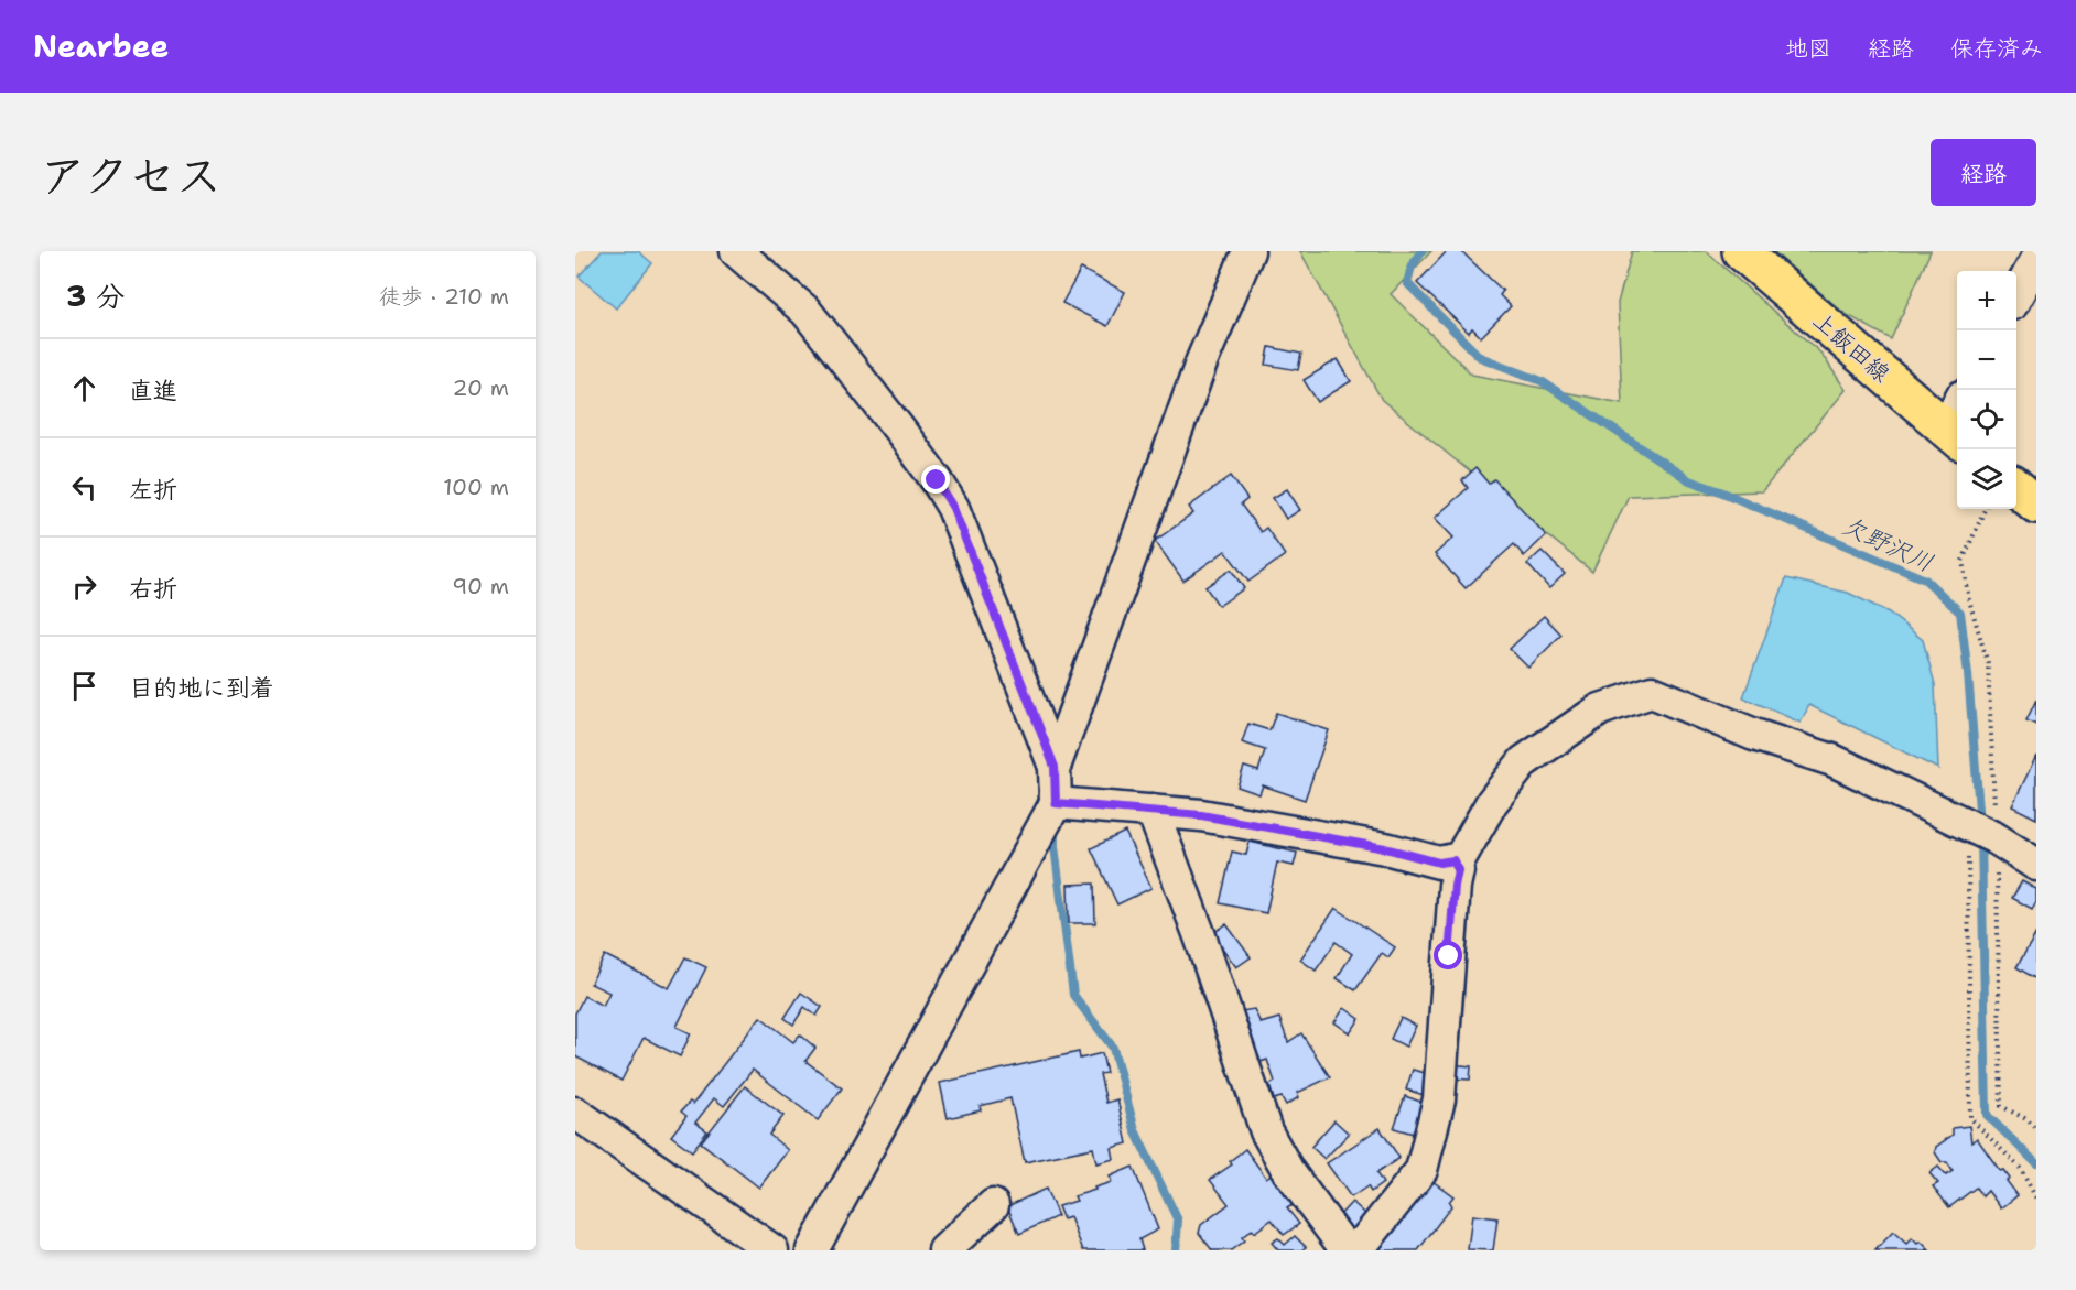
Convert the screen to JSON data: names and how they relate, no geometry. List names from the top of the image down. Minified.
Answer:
{"streets":{"main road":["上飯田線"]},"water":["欠野沢川"],"page":{"header":"Nearbee","nav":["地図","経路","保存済み"],"title":"アクセス","buttons":"経路","heading":["3 分","徒歩 · 210 m"],"map_buttons":["+","−"],"list":[["直進","20 m"],["左折","100 m"],["右折","90 m"],"目的地に到着"]}}
